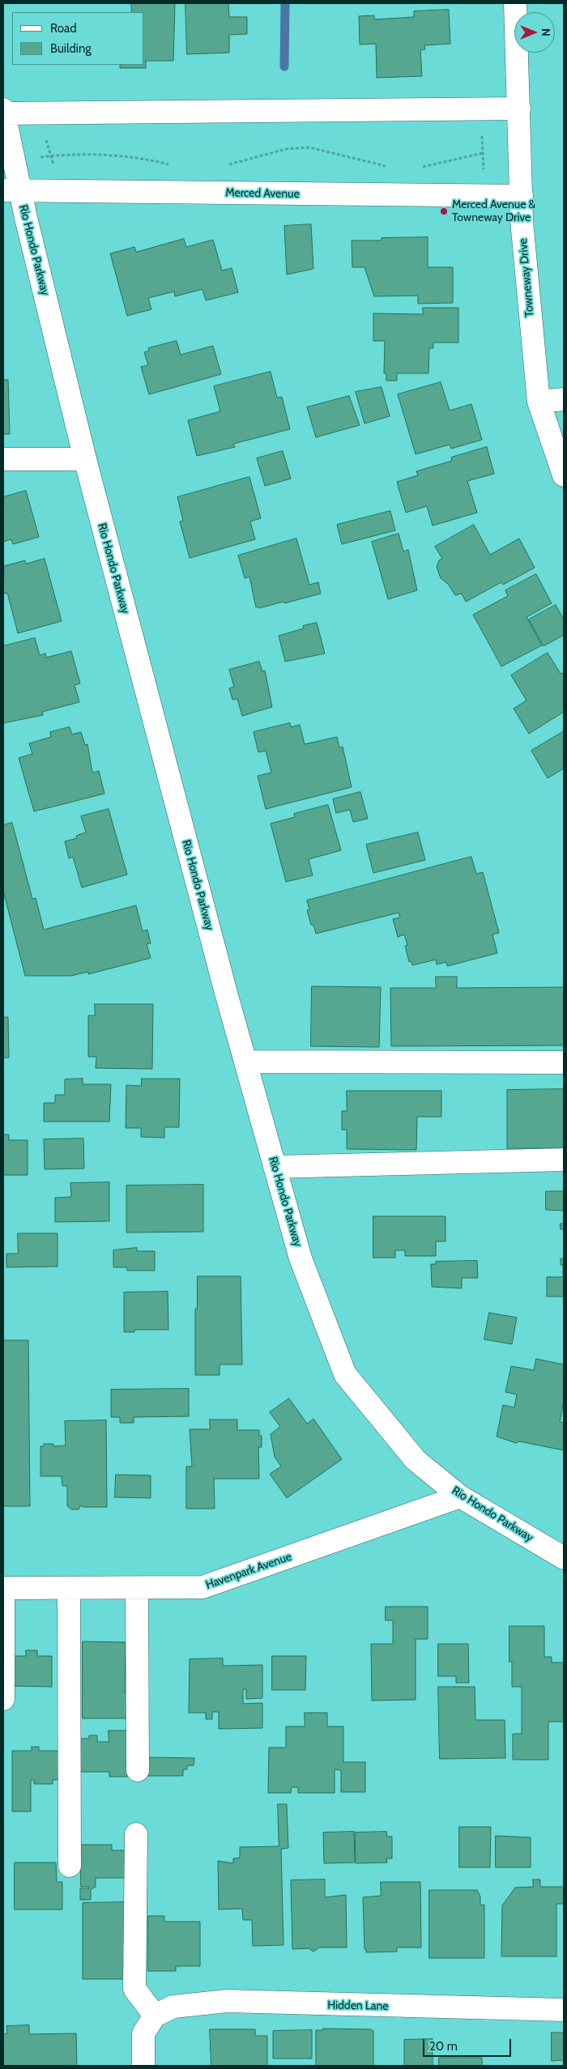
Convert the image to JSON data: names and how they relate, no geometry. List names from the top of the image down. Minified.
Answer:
{"streets":{"street":["Merced Avenue","Rio Hondo Parkway","Towneway Drive","Havenpark Avenue","Hidden Lane"]},"crossings":[["Merced Avenue","Rio Hondo Parkway"],["Merced Avenue","Towneway Drive"],["Rio Hondo Parkway","Havenpark Avenue"]],"places":["Merced Avenue & Towneway Drive"],"legend":["Road","Building"],"scale_bar":"20 m","north":"right"}
